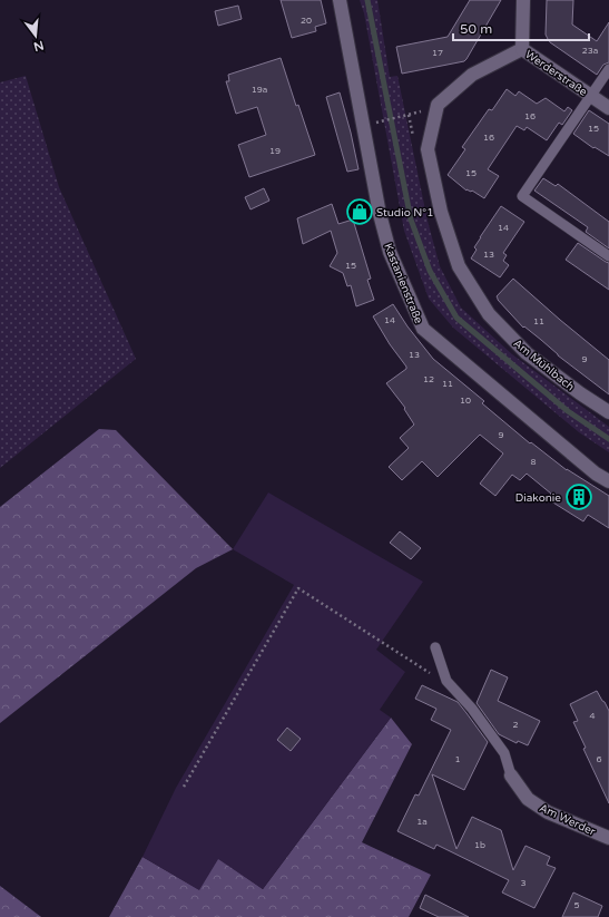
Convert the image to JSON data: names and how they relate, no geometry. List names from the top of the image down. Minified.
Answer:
{"streets":{"street":["Werderstraße","Kastanienstraße","Am Mühlbach","Am Werder"]},"crossings":[["Werderstraße","Am Mühlbach"]],"places":{"shop":["Studio N°1"],"building":["Diakonie"]},"house_numbers":["20","23a","17","19a","16","15","16","19","15","14","13","15","14","11","13","9","12","11","10","9","8","4","2","1","6","1a","1b","3","5"],"scale_bar":"50 m","north":"bottom"}
